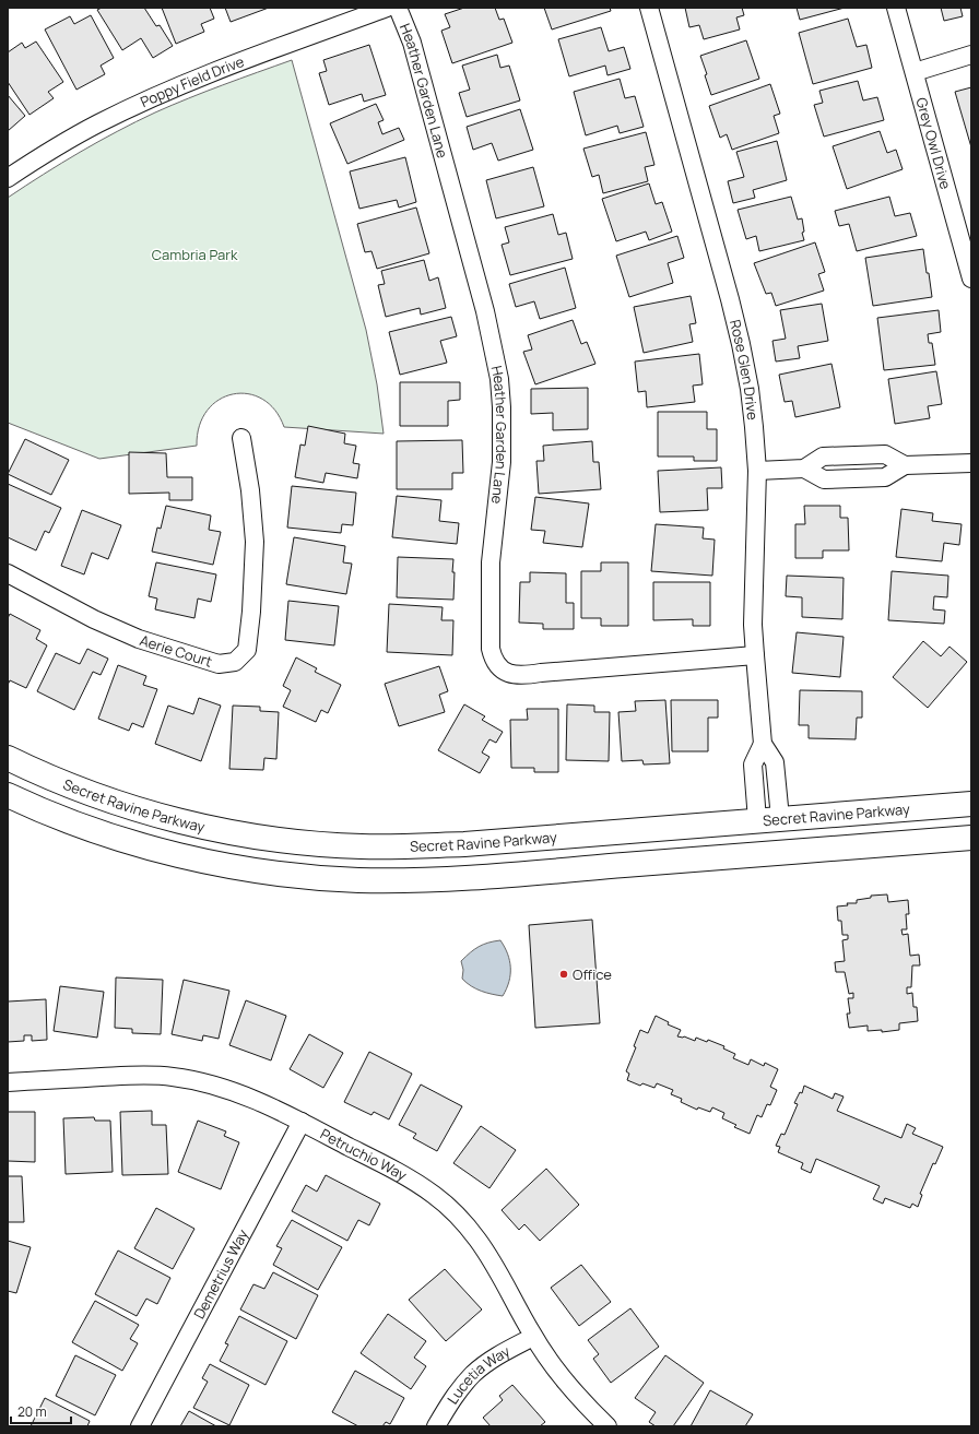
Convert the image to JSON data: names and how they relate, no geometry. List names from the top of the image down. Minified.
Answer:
{"streets":{"main road":["Secret Ravine Parkway"],"street":["Poppy Field Drive","Heather Garden Lane","Grey Owl Drive","Rose Glen Drive","Aerie Court","Petruchio Way","Demetrius Way","Lucetia Way"]},"crossings":[["Heather Garden Lane","Rose Glen Drive"],["Rose Glen Drive","Secret Ravine Parkway"],["Petruchio Way","Demetrius Way"],["Petruchio Way","Lucetia Way"]],"parks":["Cambria Park"],"places":["Office"],"scale_bar":"20 m"}
